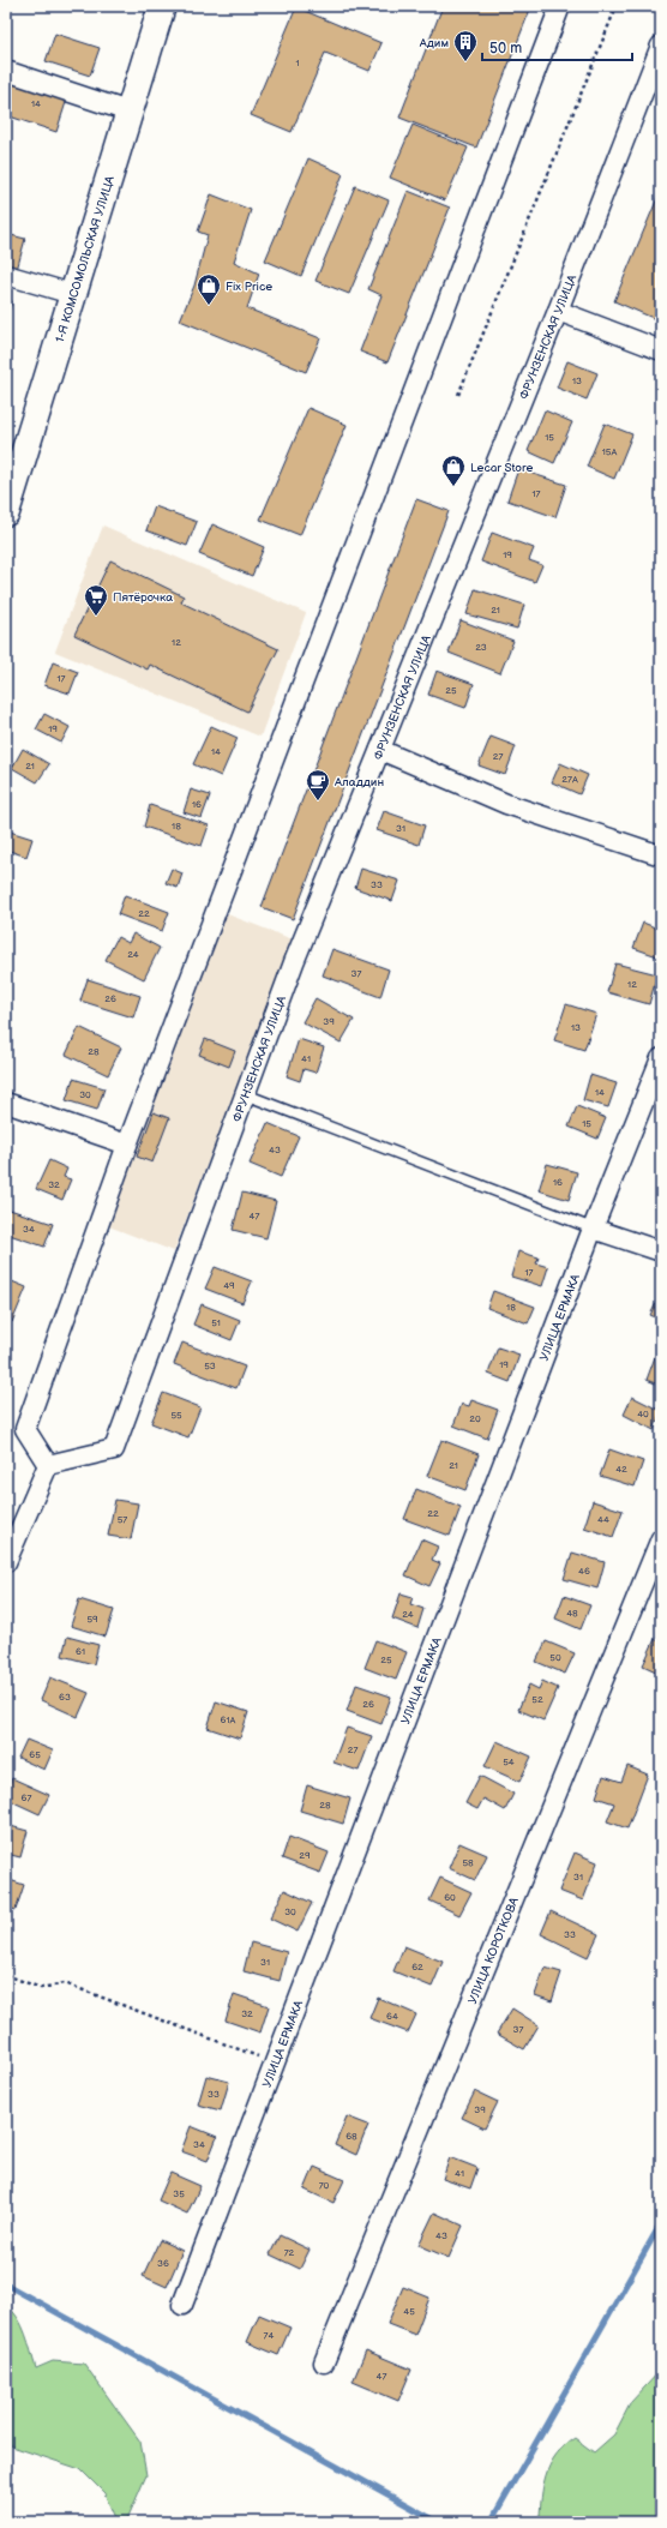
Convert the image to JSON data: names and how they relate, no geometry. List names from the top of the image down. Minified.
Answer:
{"streets":{"main road":["1-Я КОМСОМОЛЬСКАЯ УЛИЦА"],"street":["ФРУНЗЕНСКАЯ УЛИЦА","УЛИЦА ЕРМАКА","УЛИЦА КОРОТКОВА"]},"places":{"building":["Адим"],"shop":["Fix Price","Lecar Store"],"supermarket":["Пятёрочка"],"cafe":["Аладдин"]},"house_numbers":["1","14","13","15","15А","17","19","21","12","23","17","25","19","14","27","21","27А","16","18","31","33","22","24","37","12","26","39","13","28","41","14","30","15","43","16","32","47","34","17","49","18","51","19","53","40","55","20","21","42","22","57","44","46","48","24","59","61","50","25","63","52","26","61А","27","65","54","67","28","29","58","31","60","30","33","31","62","32","64","37","33","39","68","34","41","70","35","43","72","36","45","74","47"],"scale_bar":"50 m"}
